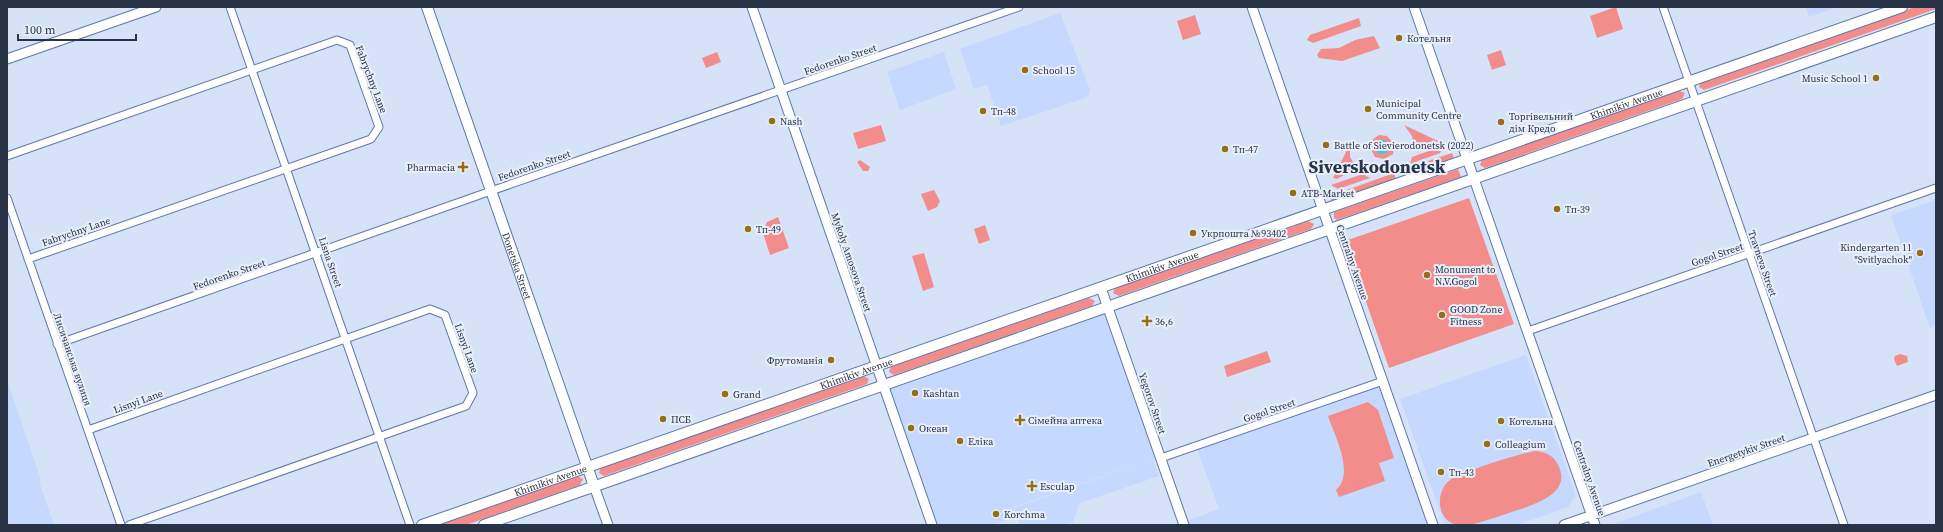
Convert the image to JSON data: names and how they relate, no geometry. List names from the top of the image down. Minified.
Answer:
{"streets":{"main road":["Khimikiv Avenue","Donetska Street"],"street":["Fedorenko Street","Fabrychny Lane","Gogol Street","Lisna Street","Mykoly Amosova Street","Centralny Avenue","Travneva Street","Lisnyi Lane","Лисичанська вулиця","Yegorov Street","Energetykiv Street"]},"crossings":[["Fedorenko Street","Lisna Street"],["Fedorenko Street","Mykoly Amosova Street"],["Fedorenko Street","Donetska Street"],["Fedorenko Street","Лисичанська вулиця"],["Fabrychny Lane","Lisna Street"],["Fabrychny Lane","Лисичанська вулиця"],["Khimikiv Avenue","Mykoly Amosova Street"],["Khimikiv Avenue","Centralny Avenue"],["Khimikiv Avenue","Travneva Street"],["Khimikiv Avenue","Donetska Street"],["Khimikiv Avenue","Yegorov Street"],["Gogol Street","Centralny Avenue"],["Gogol Street","Travneva Street"],["Gogol Street","Yegorov Street"],["Lisna Street","Lisnyi Lane"],["Centralny Avenue","Energetykiv Street"],["Travneva Street","Energetykiv Street"],["Lisnyi Lane","Лисичанська вулиця"]],"districts":["Siverskodonetsk"],"places":{"other":["Котельня","School 15","Music School 1","Municipal Community Centre","Тп-48","Nash","Торгівельний дім Кредо","Battle of Sievierodonetsk (2022)","Тп-47","ATB-Market","Тп-39","Тп-49","Укрпошта №93402","Kindergarten 11 \"Svitlyachok\"","Monument to N.V.Gogol","GOOD Zone Fitness","Фрутоманія","Kashtan","Grand","ПСБ","Котельна","Океан","Еліка","Colleagium","Тп-43","Korchma"],"health":["Pharmacia","36,6","Сімейна аптека","Esculap"]},"scale_bar":"100 m"}
